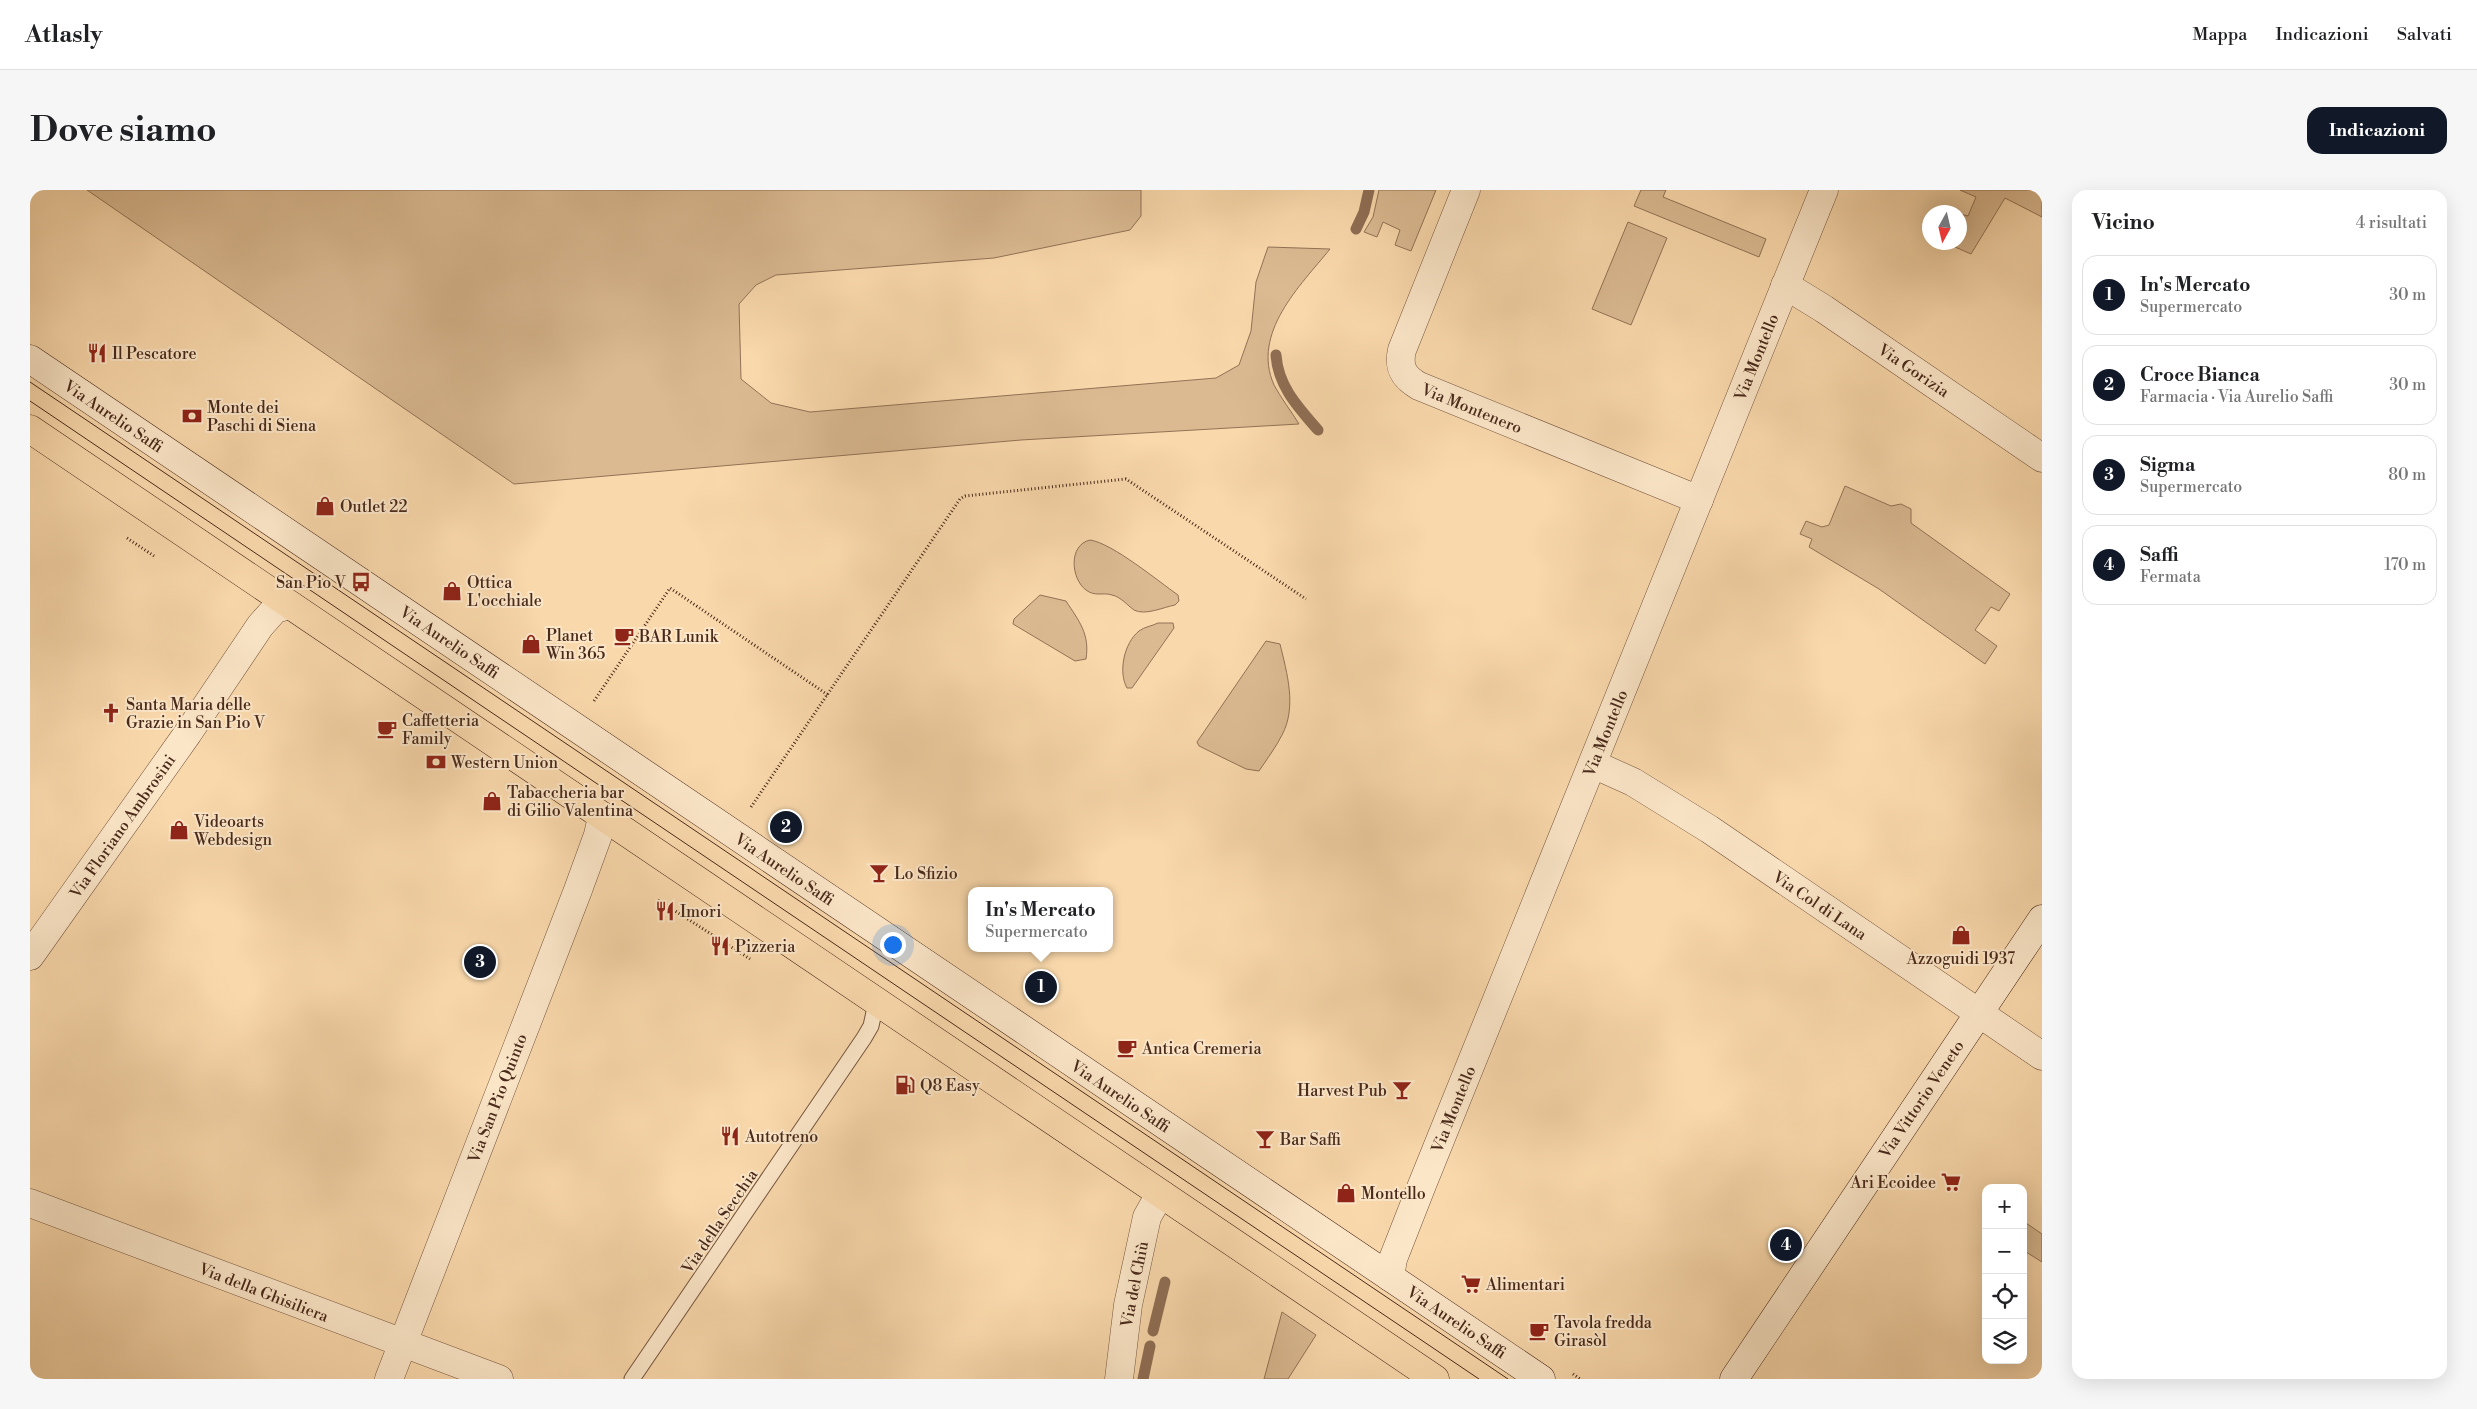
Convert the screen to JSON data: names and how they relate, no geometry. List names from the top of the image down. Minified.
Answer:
{"streets":{"street":["Via Montello","Via Gorizia","Via Montenero","Via Aurelio Saffi","Via Floriano Ambrosini","Via Col di Lana","Via San Pio Quinto","Via Vittorio Veneto","Via del Chiù","Via della Ghisiliera"],"lane":["Via della Secchia"]},"crossings":[["Via Montello","Via Gorizia"],["Via Montello","Via Montenero"],["Via Montello","Via Aurelio Saffi"],["Via Montello","Via Col di Lana"],["Via Col di Lana","Via Vittorio Veneto"],["Via San Pio Quinto","Via della Ghisiliera"]],"places":{"restaurant":["Il Pescatore","Imori","Pizzeria","Autotreno"],"bank":["Monte dei Paschi di Siena","Western Union"],"shop":["Outlet 22","Ottica L'occhiale","Planet Win 365","Tabaccheria bar di Gilio Valentina","Videoarts Webdesign","Azzoguidi 1937","Montello"],"bus stop":["San Pio V"],"cafe":["BAR Lunik","Caffetteria Family","Antica Cremeria","Tavola fredda Girasòl"],"church":["Santa Maria delle Grazie in San Pio V"],"bar":["Lo Sfizio","Harvest Pub","Bar Saffi"],"fuel station":["Q8 Easy"],"supermarket":["Ari Ecoidee","Alimentari"]},"north":"bottom","page":{"header":"Atlasly","nav":["Mappa","Indicazioni","Salvati"],"buttons":"Indicazioni","title":"Dove siamo","heading":["Vicino","4 risultati"],"list":[{"mark":"1","name":"In's Mercato","note":"Supermercato","value":"30 m"},{"mark":"2","name":"Croce Bianca","note":"Farmacia · Via Aurelio Saffi","value":"30 m"},{"mark":"3","name":"Sigma","note":"Supermercato","value":"80 m"},{"mark":"4","name":"Saffi","note":"Fermata","value":"170 m"}],"pins":["2","3","1","4"],"popup":["In's Mercato","Supermercato"],"map_buttons":["+","−"]}}
